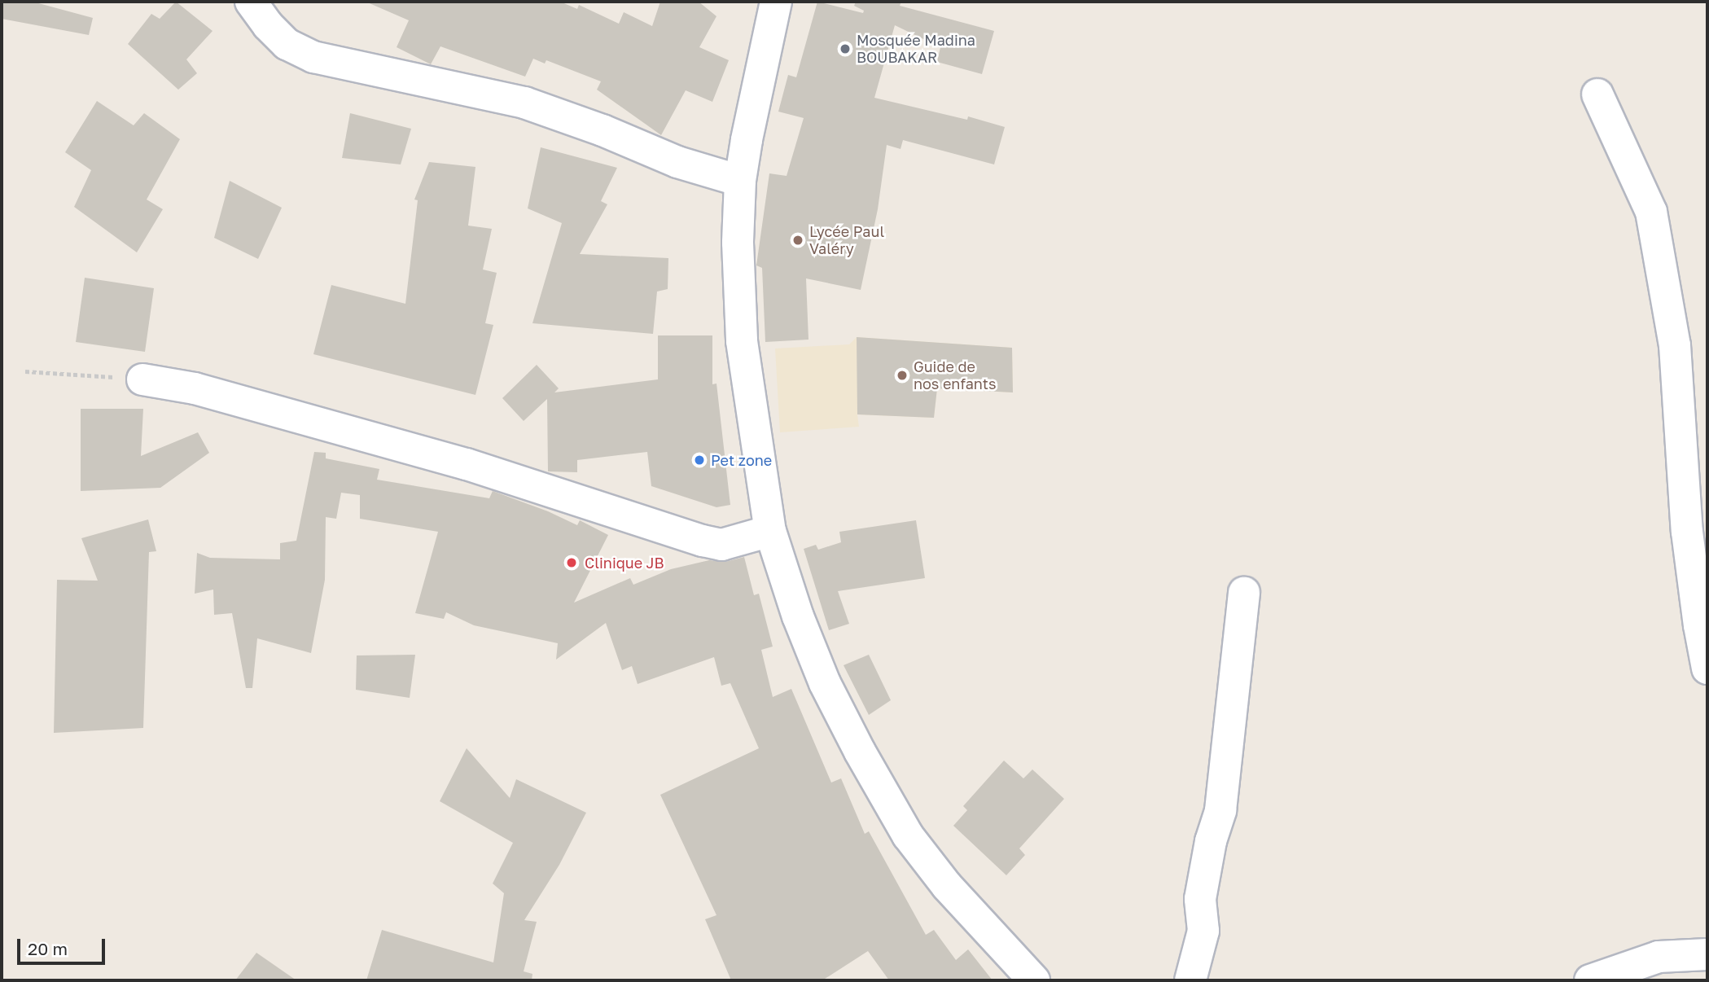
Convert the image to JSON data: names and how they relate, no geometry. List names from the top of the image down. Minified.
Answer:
{"places":["Mosquée Madina BOUBAKAR","Lycée Paul Valéry","Guide de nos enfants","Pet zone","Clinique JB"],"scale_bar":"20 m"}
